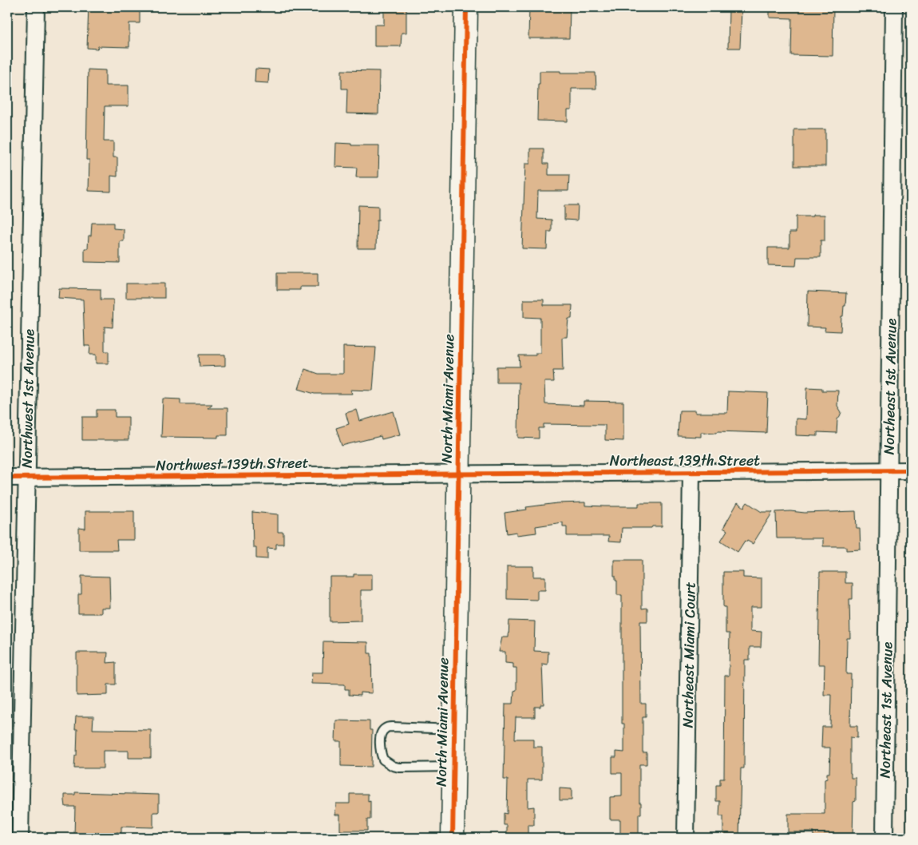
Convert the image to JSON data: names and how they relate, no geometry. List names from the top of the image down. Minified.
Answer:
{"streets":{"street":["Northeast 1st Avenue","Northwest 1st Avenue","North Miami Avenue","Northeast 139th Street","Northwest 139th Street","Northeast Miami Court"]},"crossings":[["Northeast 1st Avenue","Northeast 139th Street"],["Northwest 1st Avenue","Northwest 139th Street"],["North Miami Avenue","Northeast 139th Street"],["North Miami Avenue","Northwest 139th Street"],["Northeast 139th Street","Northwest 139th Street"],["Northeast 139th Street","Northeast Miami Court"]]}
